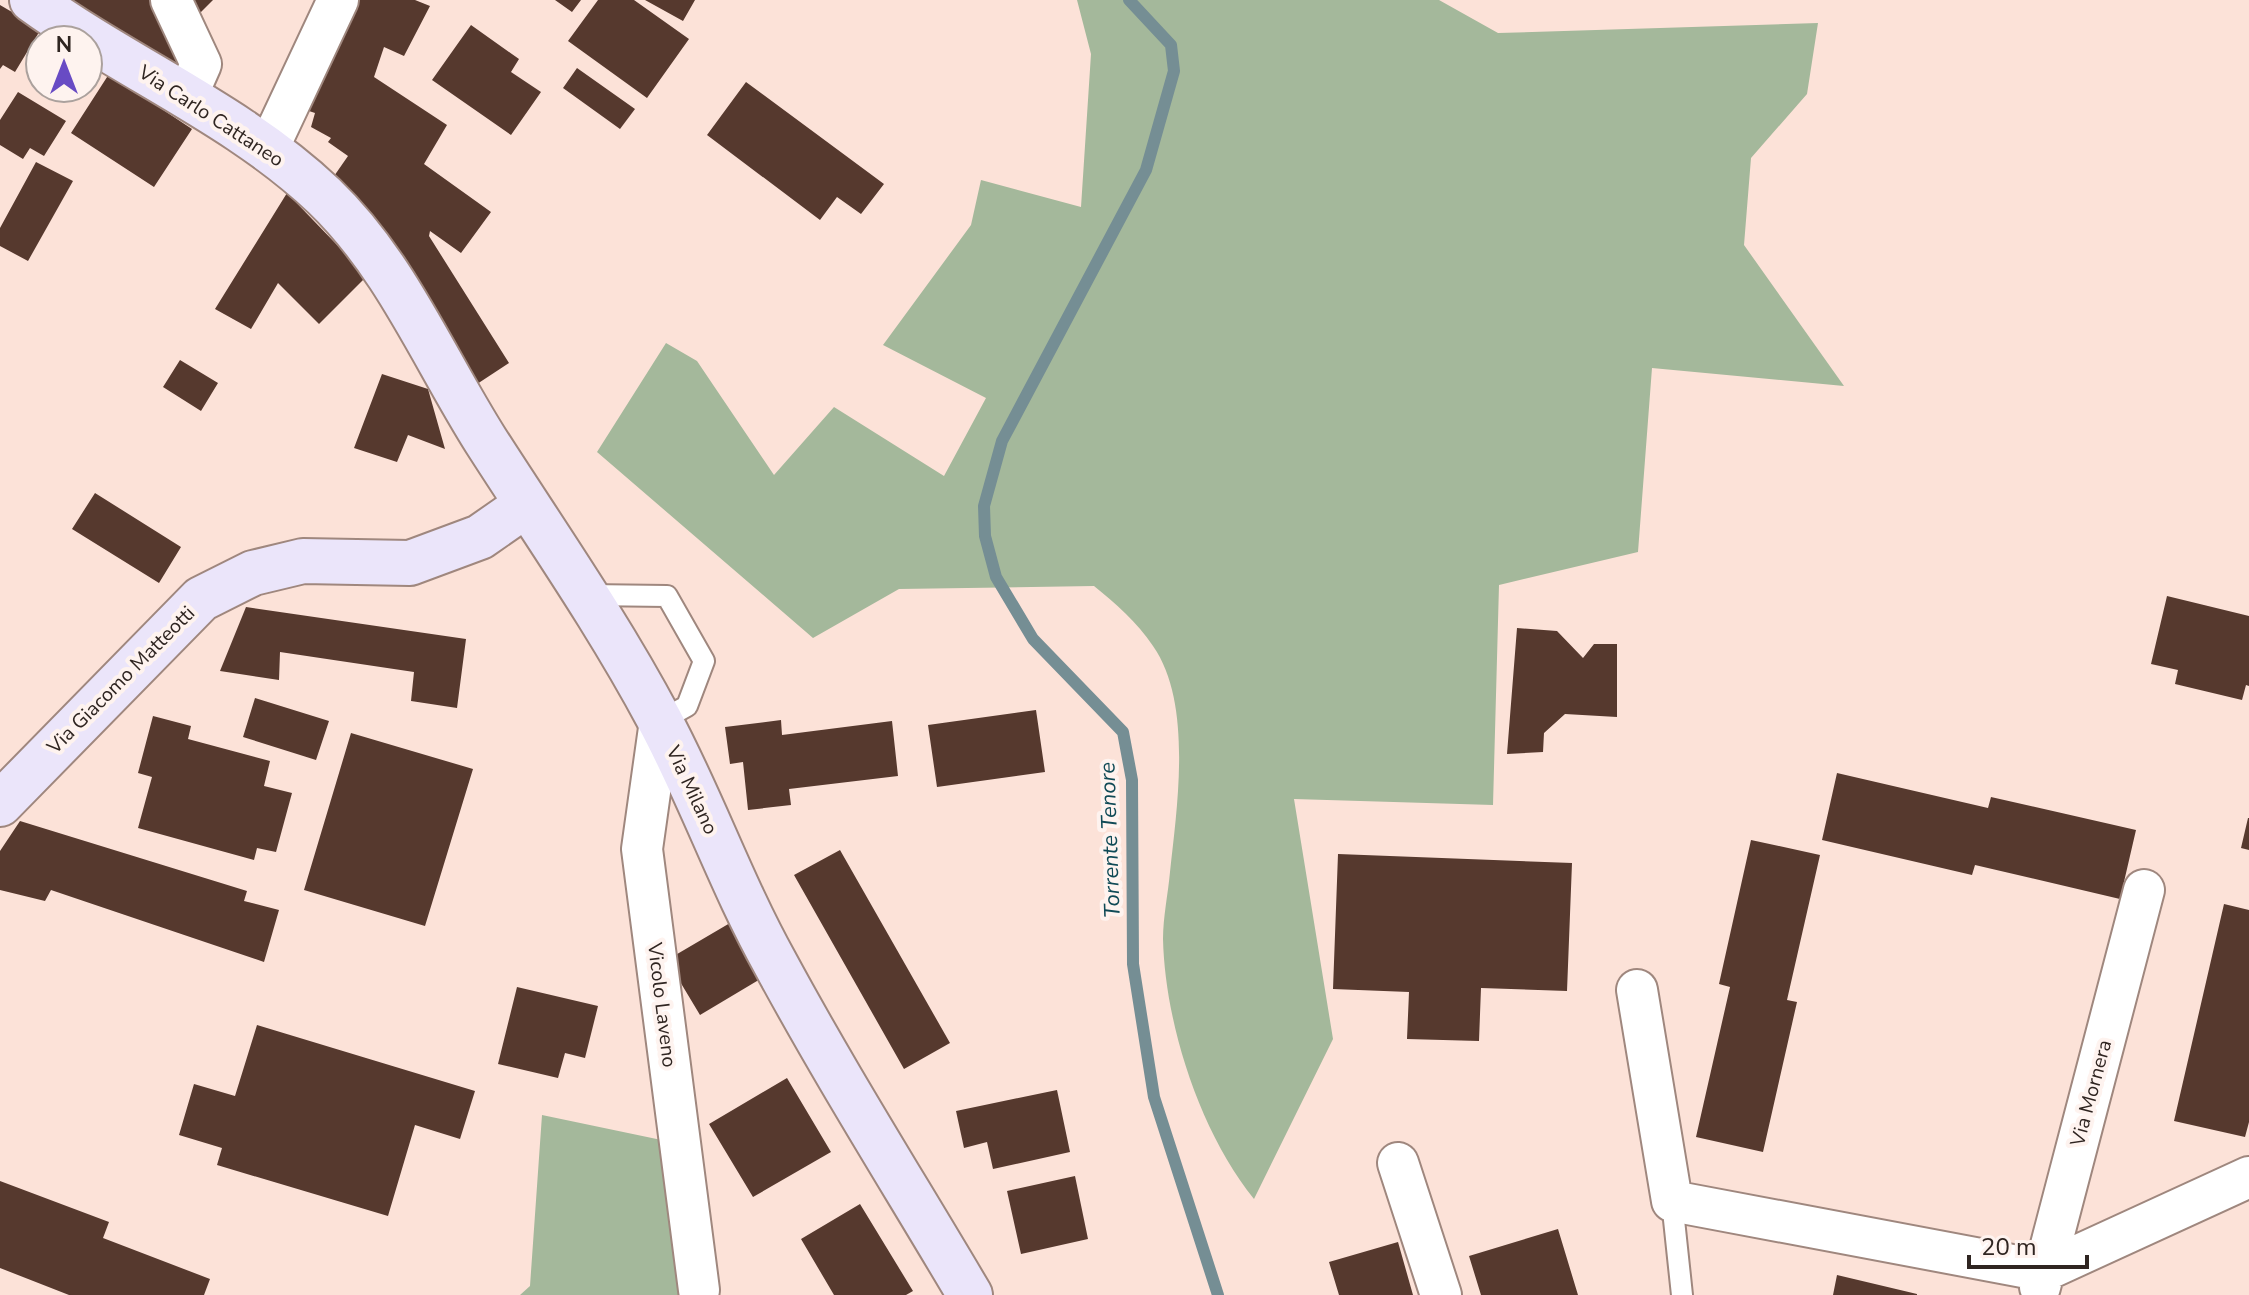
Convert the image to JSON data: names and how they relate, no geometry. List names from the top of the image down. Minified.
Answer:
{"streets":{"street":["Via Carlo Cattaneo","Via Giacomo Matteotti","Via Milano","Vicolo Laveno","Via Mornera"]},"crossings":[["Via Carlo Cattaneo","Via Milano"],["Via Giacomo Matteotti","Via Milano"],["Via Milano","Vicolo Laveno"]],"water":["Torrente Tenore"],"scale_bar":"20 m","north":"top"}
